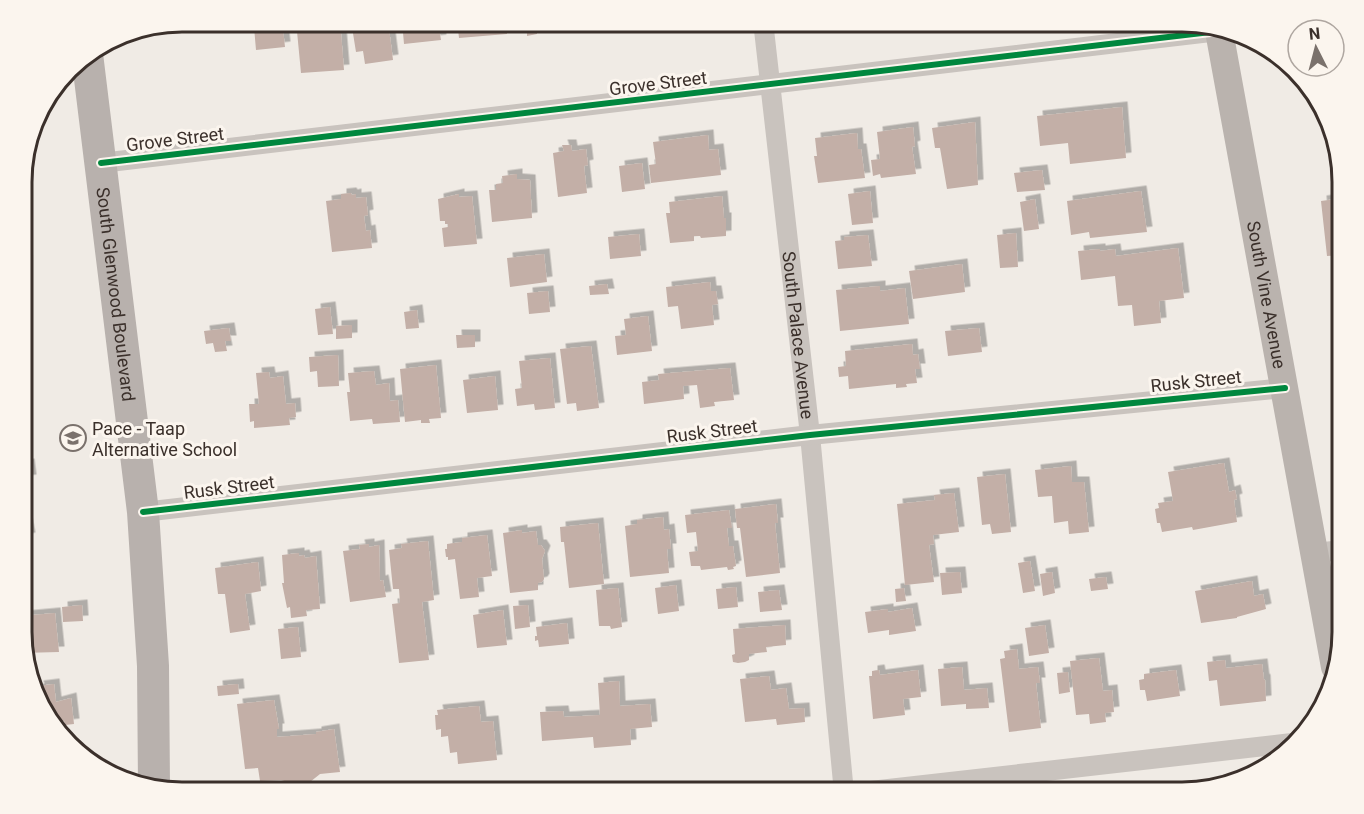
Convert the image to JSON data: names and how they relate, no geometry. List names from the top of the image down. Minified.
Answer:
{"streets":{"main road":["South Glenwood Boulevard","South Vine Avenue"],"street":["Grove Street","South Palace Avenue","Rusk Street"]},"crossings":[["Grove Street","South Glenwood Boulevard"],["Grove Street","South Palace Avenue"],["South Glenwood Boulevard","Rusk Street"],["South Vine Avenue","Rusk Street"],["South Palace Avenue","Rusk Street"]],"places":{"school or university":["Pace - Taap Alternative School"]},"north":"top"}
